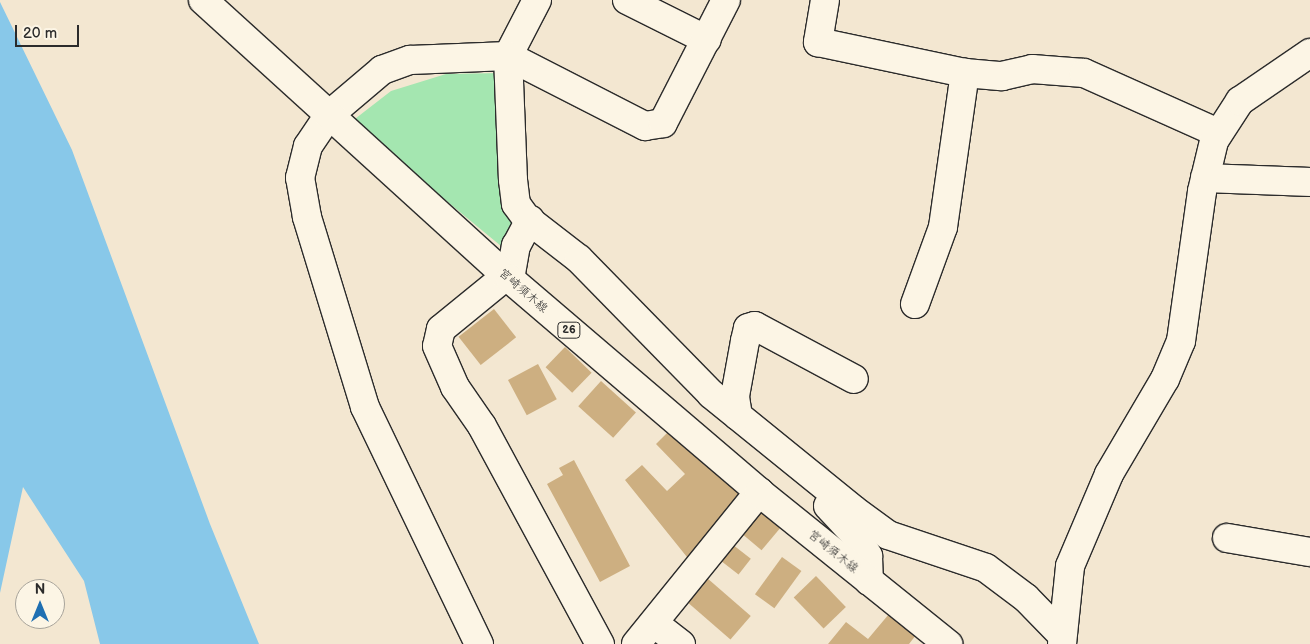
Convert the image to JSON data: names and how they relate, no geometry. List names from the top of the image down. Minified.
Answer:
{"streets":{"street":["宮崎須木線","26"]},"scale_bar":"20 m","north":"top"}
